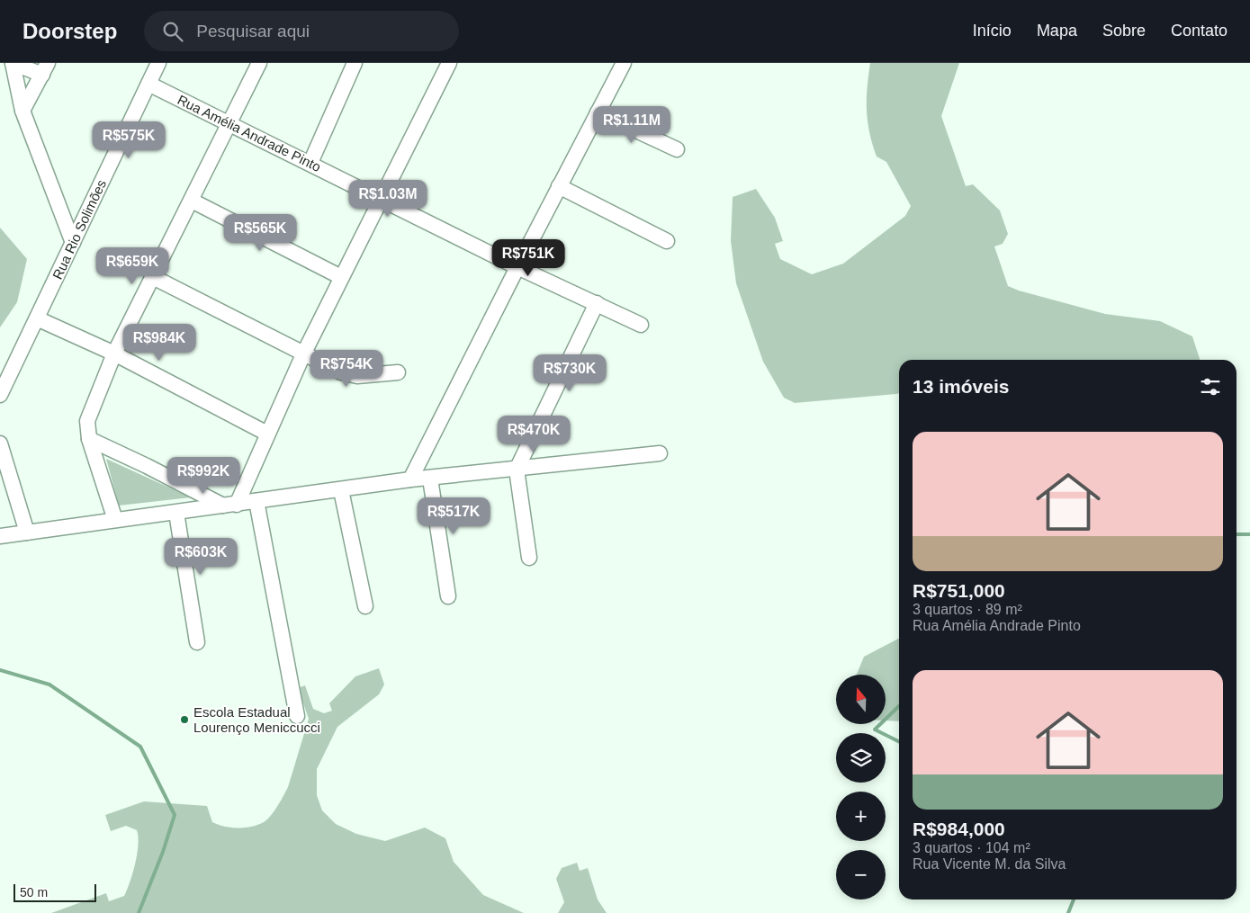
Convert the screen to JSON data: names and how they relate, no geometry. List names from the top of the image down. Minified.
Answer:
{"streets":{"street":["Rua Amélia Andrade Pinto","Rua Rio Solimões"]},"crossings":[["Rua Amélia Andrade Pinto","Rua Rio Solimões"]],"places":["Escola Estadual Lourenço Meniccucci"],"scale_bar":"50 m","north":"top","page":{"header":"Doorstep","search":"Pesquisar aqui","nav":["Início","Mapa","Sobre","Contato"],"price":["R$1.11M","R$575K","R$1.03M","R$565K","R$751K","R$659K","R$984K","R$754K","R$730K","R$470K","R$992K","R$517K","R$603K"],"heading":"13 imóveis","list":[{"name":"R$751,000","note":"3 quartos · 89 m² · Rua Amélia Andrade Pinto"},{"name":"R$984,000","note":"3 quartos · 104 m² · Rua Vicente M. da Silva"}],"map_buttons":["+","−"],"scale":"50 m"}}
